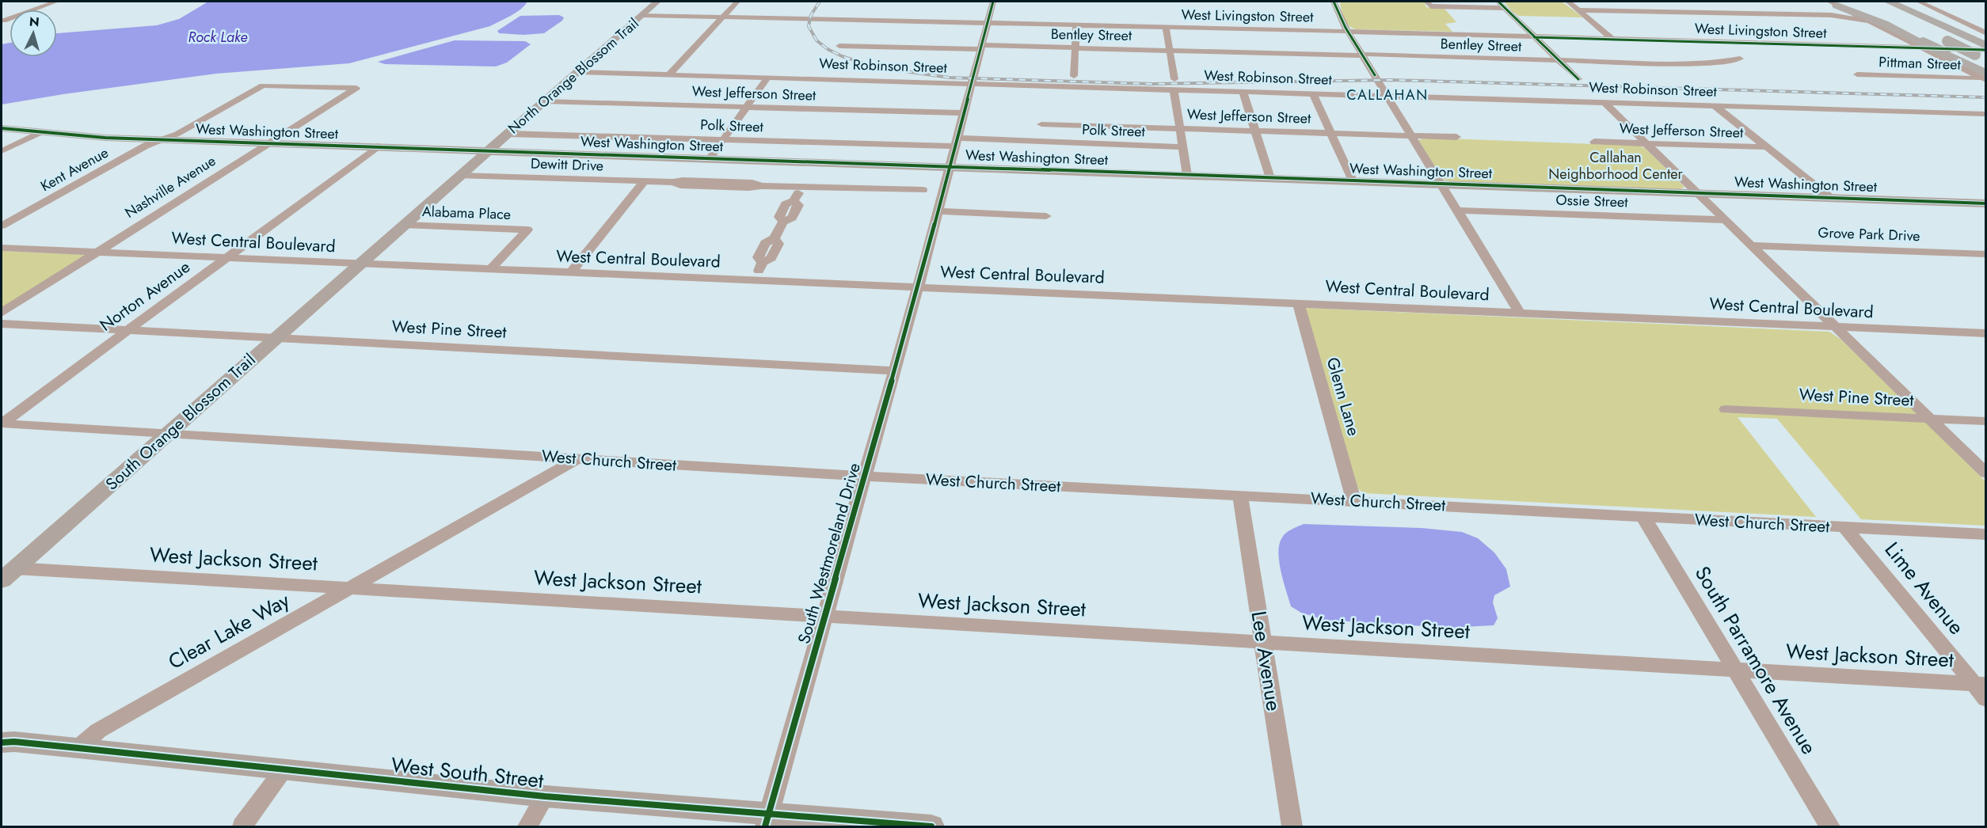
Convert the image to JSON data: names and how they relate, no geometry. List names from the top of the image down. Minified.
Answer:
{"streets":{"main road":["North Orange Blossom Trail","West Washington Street","South Orange Blossom Trail","West South Street"],"street":["West Livingston Street","Bentley Street","Pittman Street","West Robinson Street","West Jefferson Street","Polk Street","Dewitt Drive","Kent Avenue","Nashville Avenue","Ossie Street","Alabama Place","Grove Park Drive","West Central Boulevard","Norton Avenue","West Pine Street","Glenn Lane","West Church Street","South Westmoreland Drive","West Jackson Street","Lime Avenue","Clear Lake Way","South Parramore Avenue","Lee Avenue"]},"crossings":[["West Livingston Street","South Westmoreland Drive"],["Bentley Street","South Westmoreland Drive"],["West Robinson Street","North Orange Blossom Trail"],["West Robinson Street","South Westmoreland Drive"],["North Orange Blossom Trail","West Jefferson Street"],["North Orange Blossom Trail","Polk Street"],["North Orange Blossom Trail","West Washington Street"],["North Orange Blossom Trail","Dewitt Drive"],["North Orange Blossom Trail","Alabama Place"],["North Orange Blossom Trail","West Central Boulevard"],["North Orange Blossom Trail","South Orange Blossom Trail"],["West Jefferson Street","South Westmoreland Drive"],["Polk Street","South Westmoreland Drive"],["West Washington Street","Kent Avenue"],["West Washington Street","Nashville Avenue"],["West Washington Street","Norton Avenue"],["West Washington Street","South Westmoreland Drive"],["Kent Avenue","Nashville Avenue"],["Nashville Avenue","West Central Boulevard"],["Alabama Place","West Central Boulevard"],["West Central Boulevard","Norton Avenue"],["West Central Boulevard","Glenn Lane"],["West Central Boulevard","South Orange Blossom Trail"],["West Central Boulevard","South Westmoreland Drive"],["Norton Avenue","West Pine Street"],["Norton Avenue","West Church Street"],["West Pine Street","South Orange Blossom Trail"],["West Pine Street","South Westmoreland Drive"],["Glenn Lane","West Church Street"],["South Orange Blossom Trail","West Church Street"],["South Orange Blossom Trail","West Jackson Street"],["West Church Street","South Westmoreland Drive"],["West Church Street","Lime Avenue"],["West Church Street","Clear Lake Way"],["West Church Street","South Parramore Avenue"],["West Church Street","Lee Avenue"],["South Westmoreland Drive","West Jackson Street"],["South Westmoreland Drive","West South Street"],["West Jackson Street","Lime Avenue"],["West Jackson Street","Clear Lake Way"],["West Jackson Street","South Parramore Avenue"],["West Jackson Street","Lee Avenue"],["Clear Lake Way","West South Street"]],"districts":["CALLAHAN"],"water":["Rock Lake"],"parks":["Callahan Neighborhood Center"],"north":"top"}
